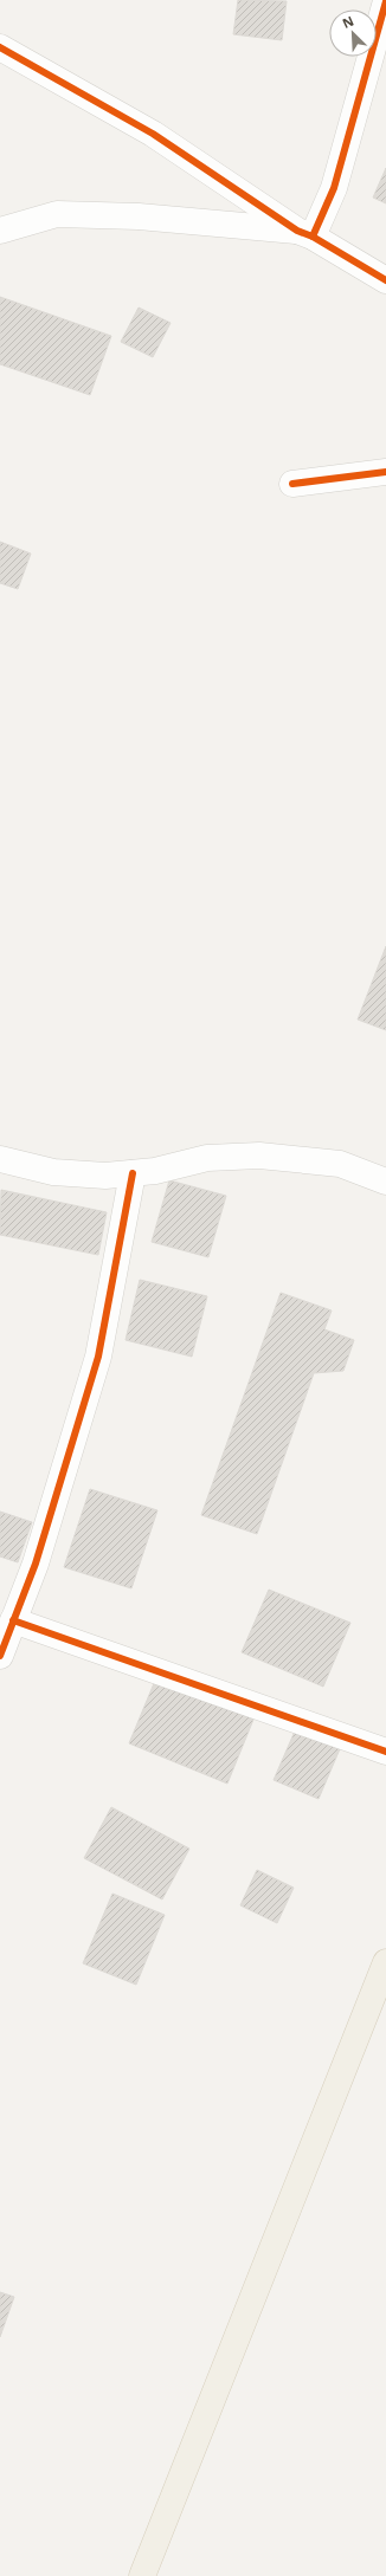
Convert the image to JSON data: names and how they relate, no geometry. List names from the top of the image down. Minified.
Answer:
{"north":"top left"}
